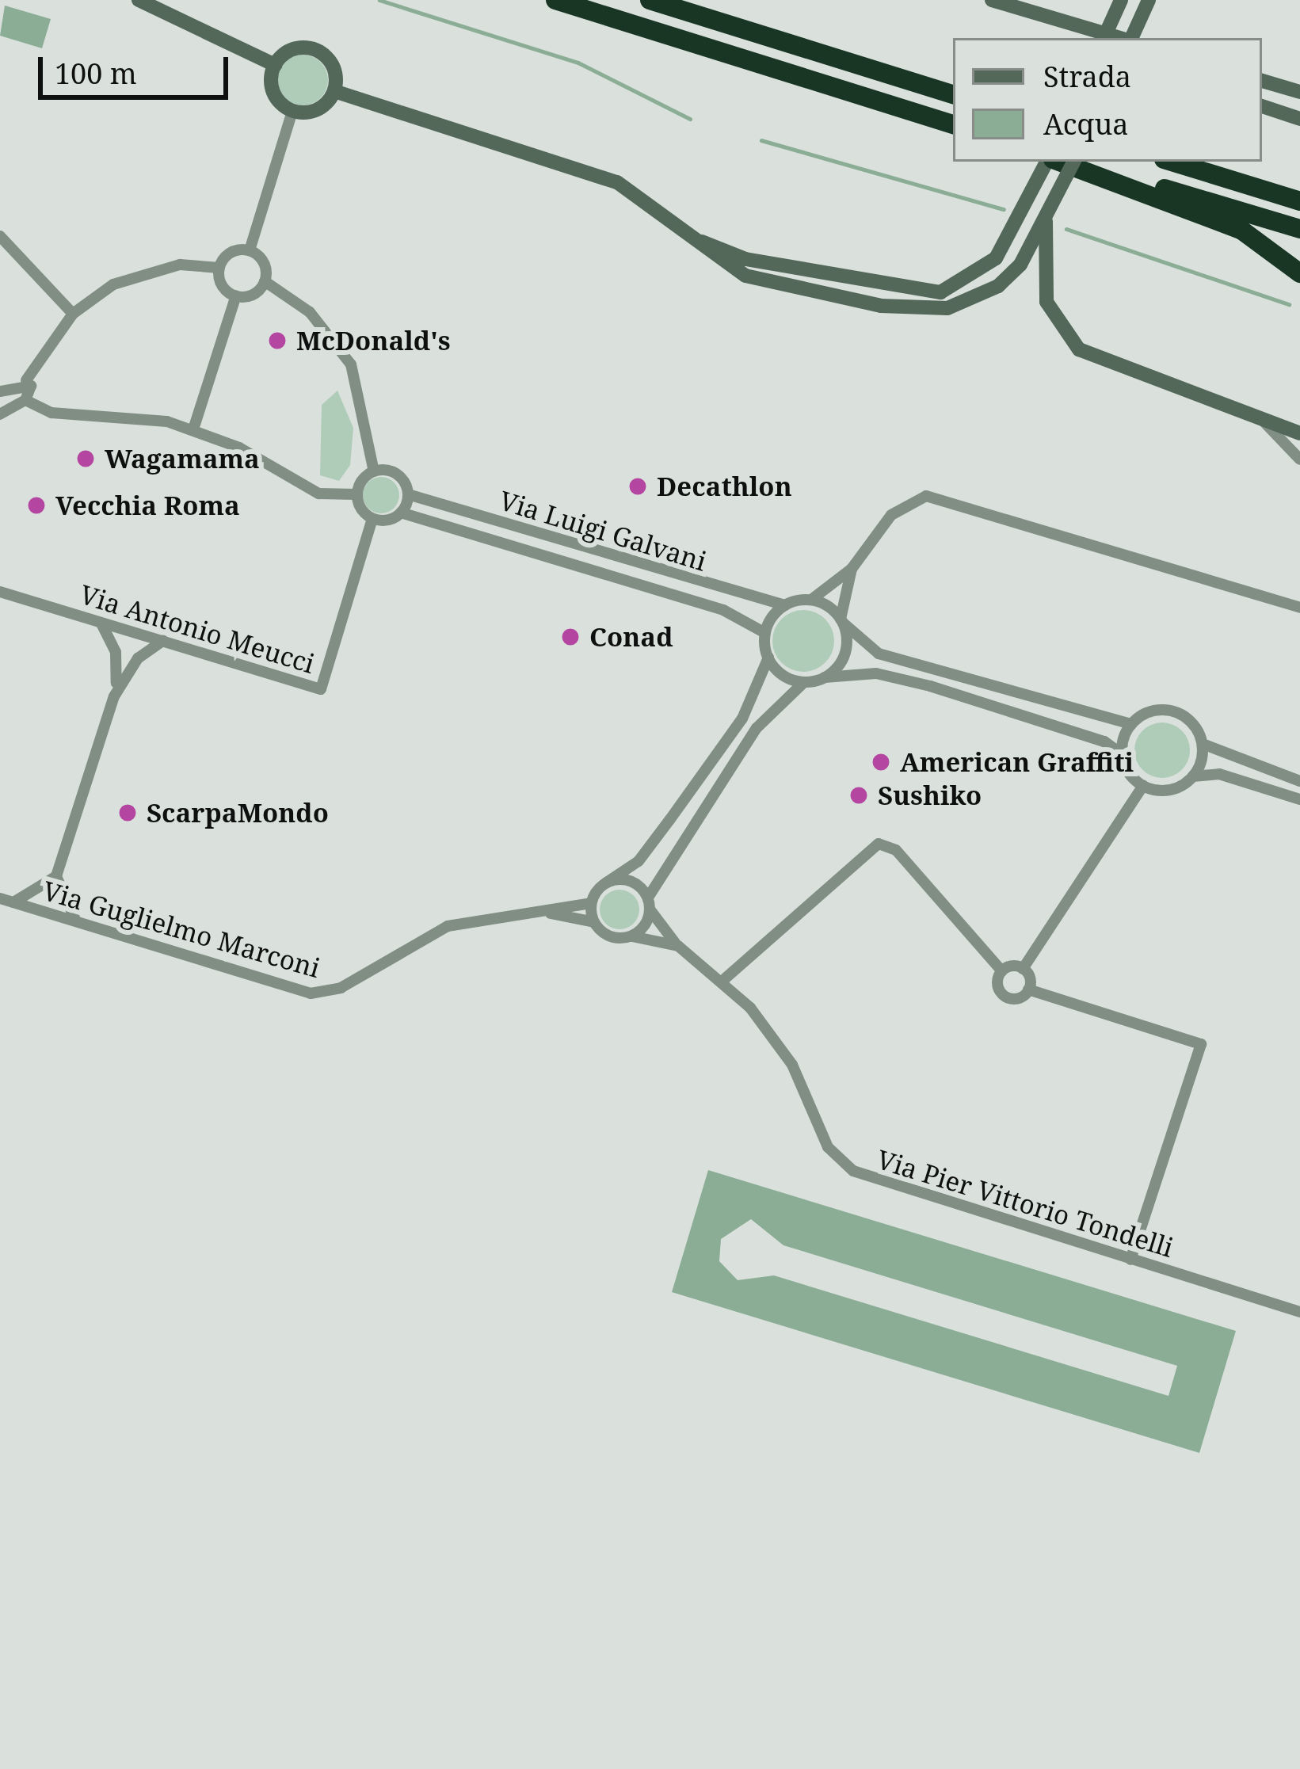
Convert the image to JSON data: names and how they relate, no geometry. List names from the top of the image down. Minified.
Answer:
{"streets":{"street":["Via Luigi Galvani","Via Antonio Meucci","Via Guglielmo Marconi","Via Pier Vittorio Tondelli"]},"crossings":[["Via Luigi Galvani","Via Antonio Meucci"],["Via Guglielmo Marconi","Via Pier Vittorio Tondelli"]],"places":["McDonald's","Wagamama","Decathlon","Vecchia Roma","Conad","American Graffiti","Sushiko","ScarpaMondo"],"legend":["Strada","Acqua"],"scale_bar":"100 m"}
